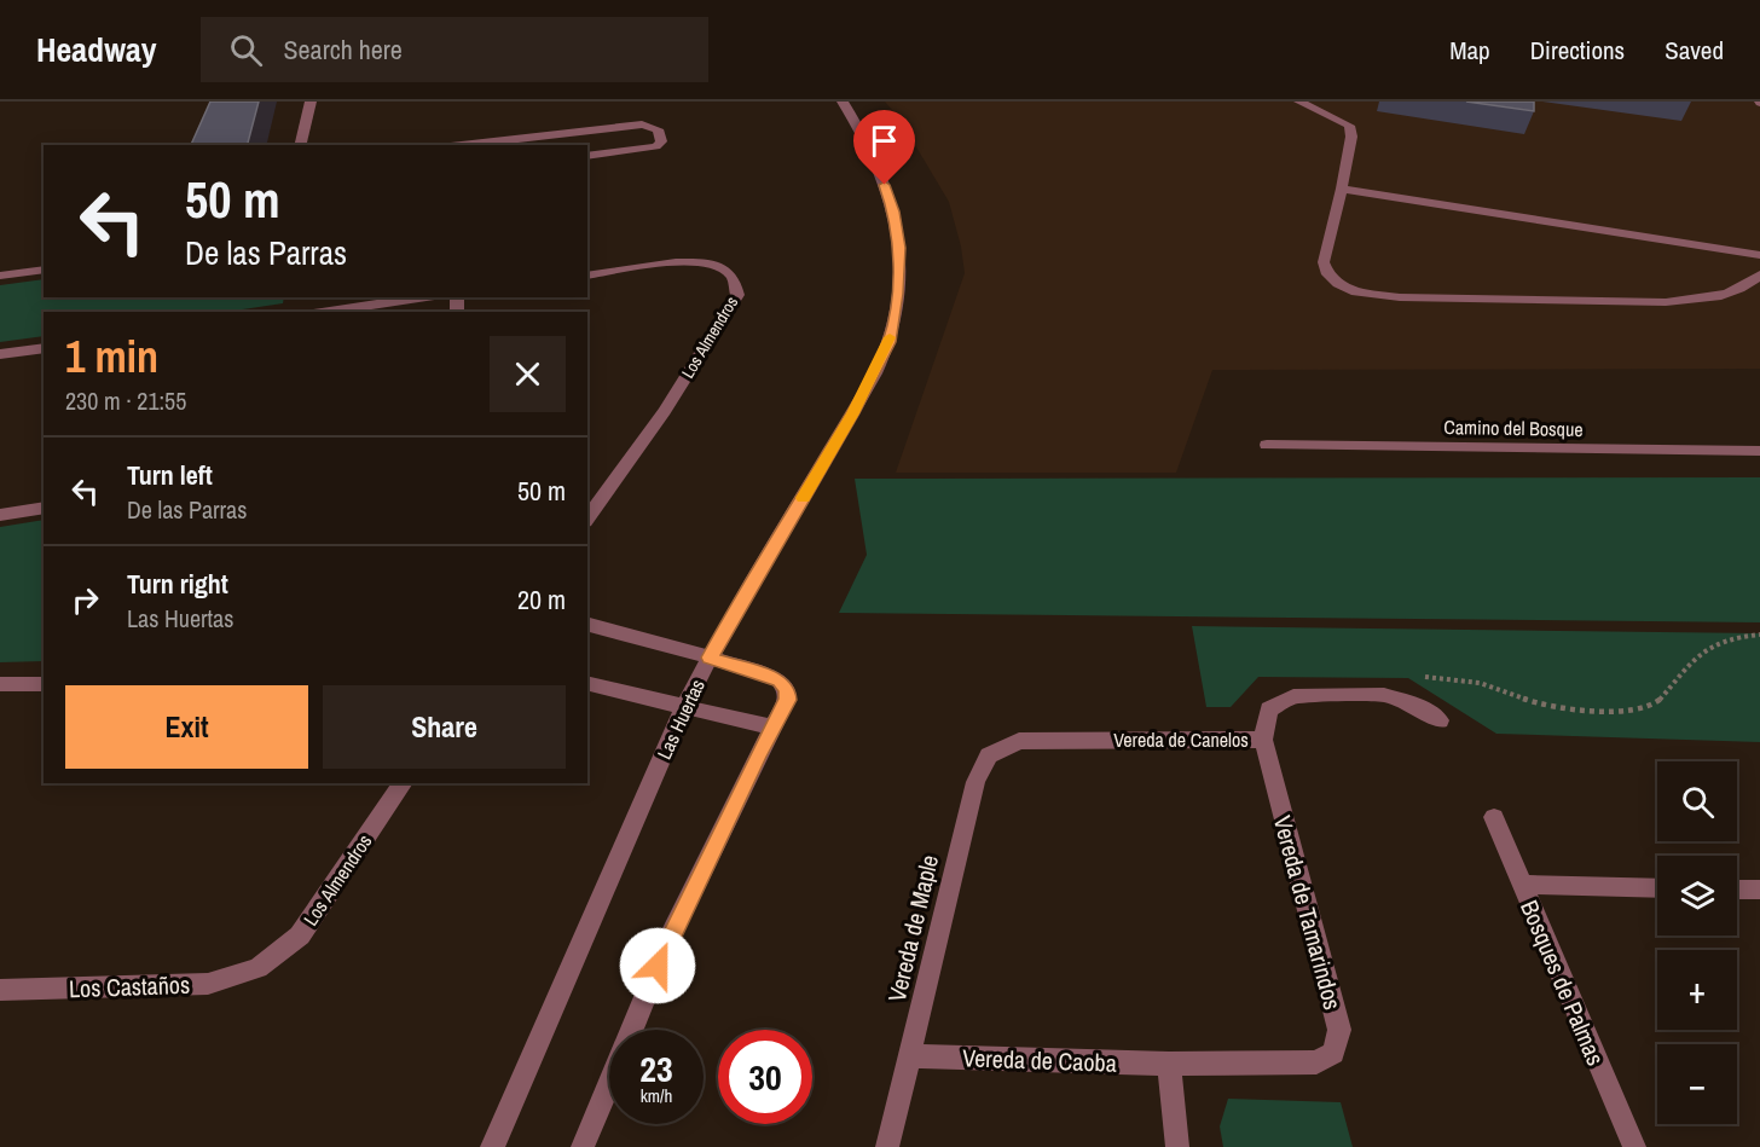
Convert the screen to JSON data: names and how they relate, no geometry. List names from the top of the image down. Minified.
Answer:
{"streets":{"street":["Los Almendros","Camino del Bosque","Las Huertas","Vereda de Canelos","Vereda de Tamarindos","Vereda de Maple","Bosques de Palmas","Los Castaños","Vereda de Caoba"]},"crossings":[["Los Almendros","Los Castaños"],["Vereda de Canelos","Vereda de Tamarindos"],["Vereda de Canelos","Vereda de Maple"],["Vereda de Tamarindos","Vereda de Caoba"],["Vereda de Maple","Vereda de Caoba"]],"page":{"header":"Headway","search":"Search here","nav":["Map","Directions","Saved"],"turn":["50 m","De las Parras"],"heading":["1 min","230 m · 21:55"],"list":[{"name":"Turn left","note":"De las Parras","value":"50 m"},{"name":"Turn right","note":"Las Huertas","value":"20 m"}],"buttons":["Exit","Share"],"map_buttons":["+","−"],"speed":"23 km/h","limit":"30"}}
